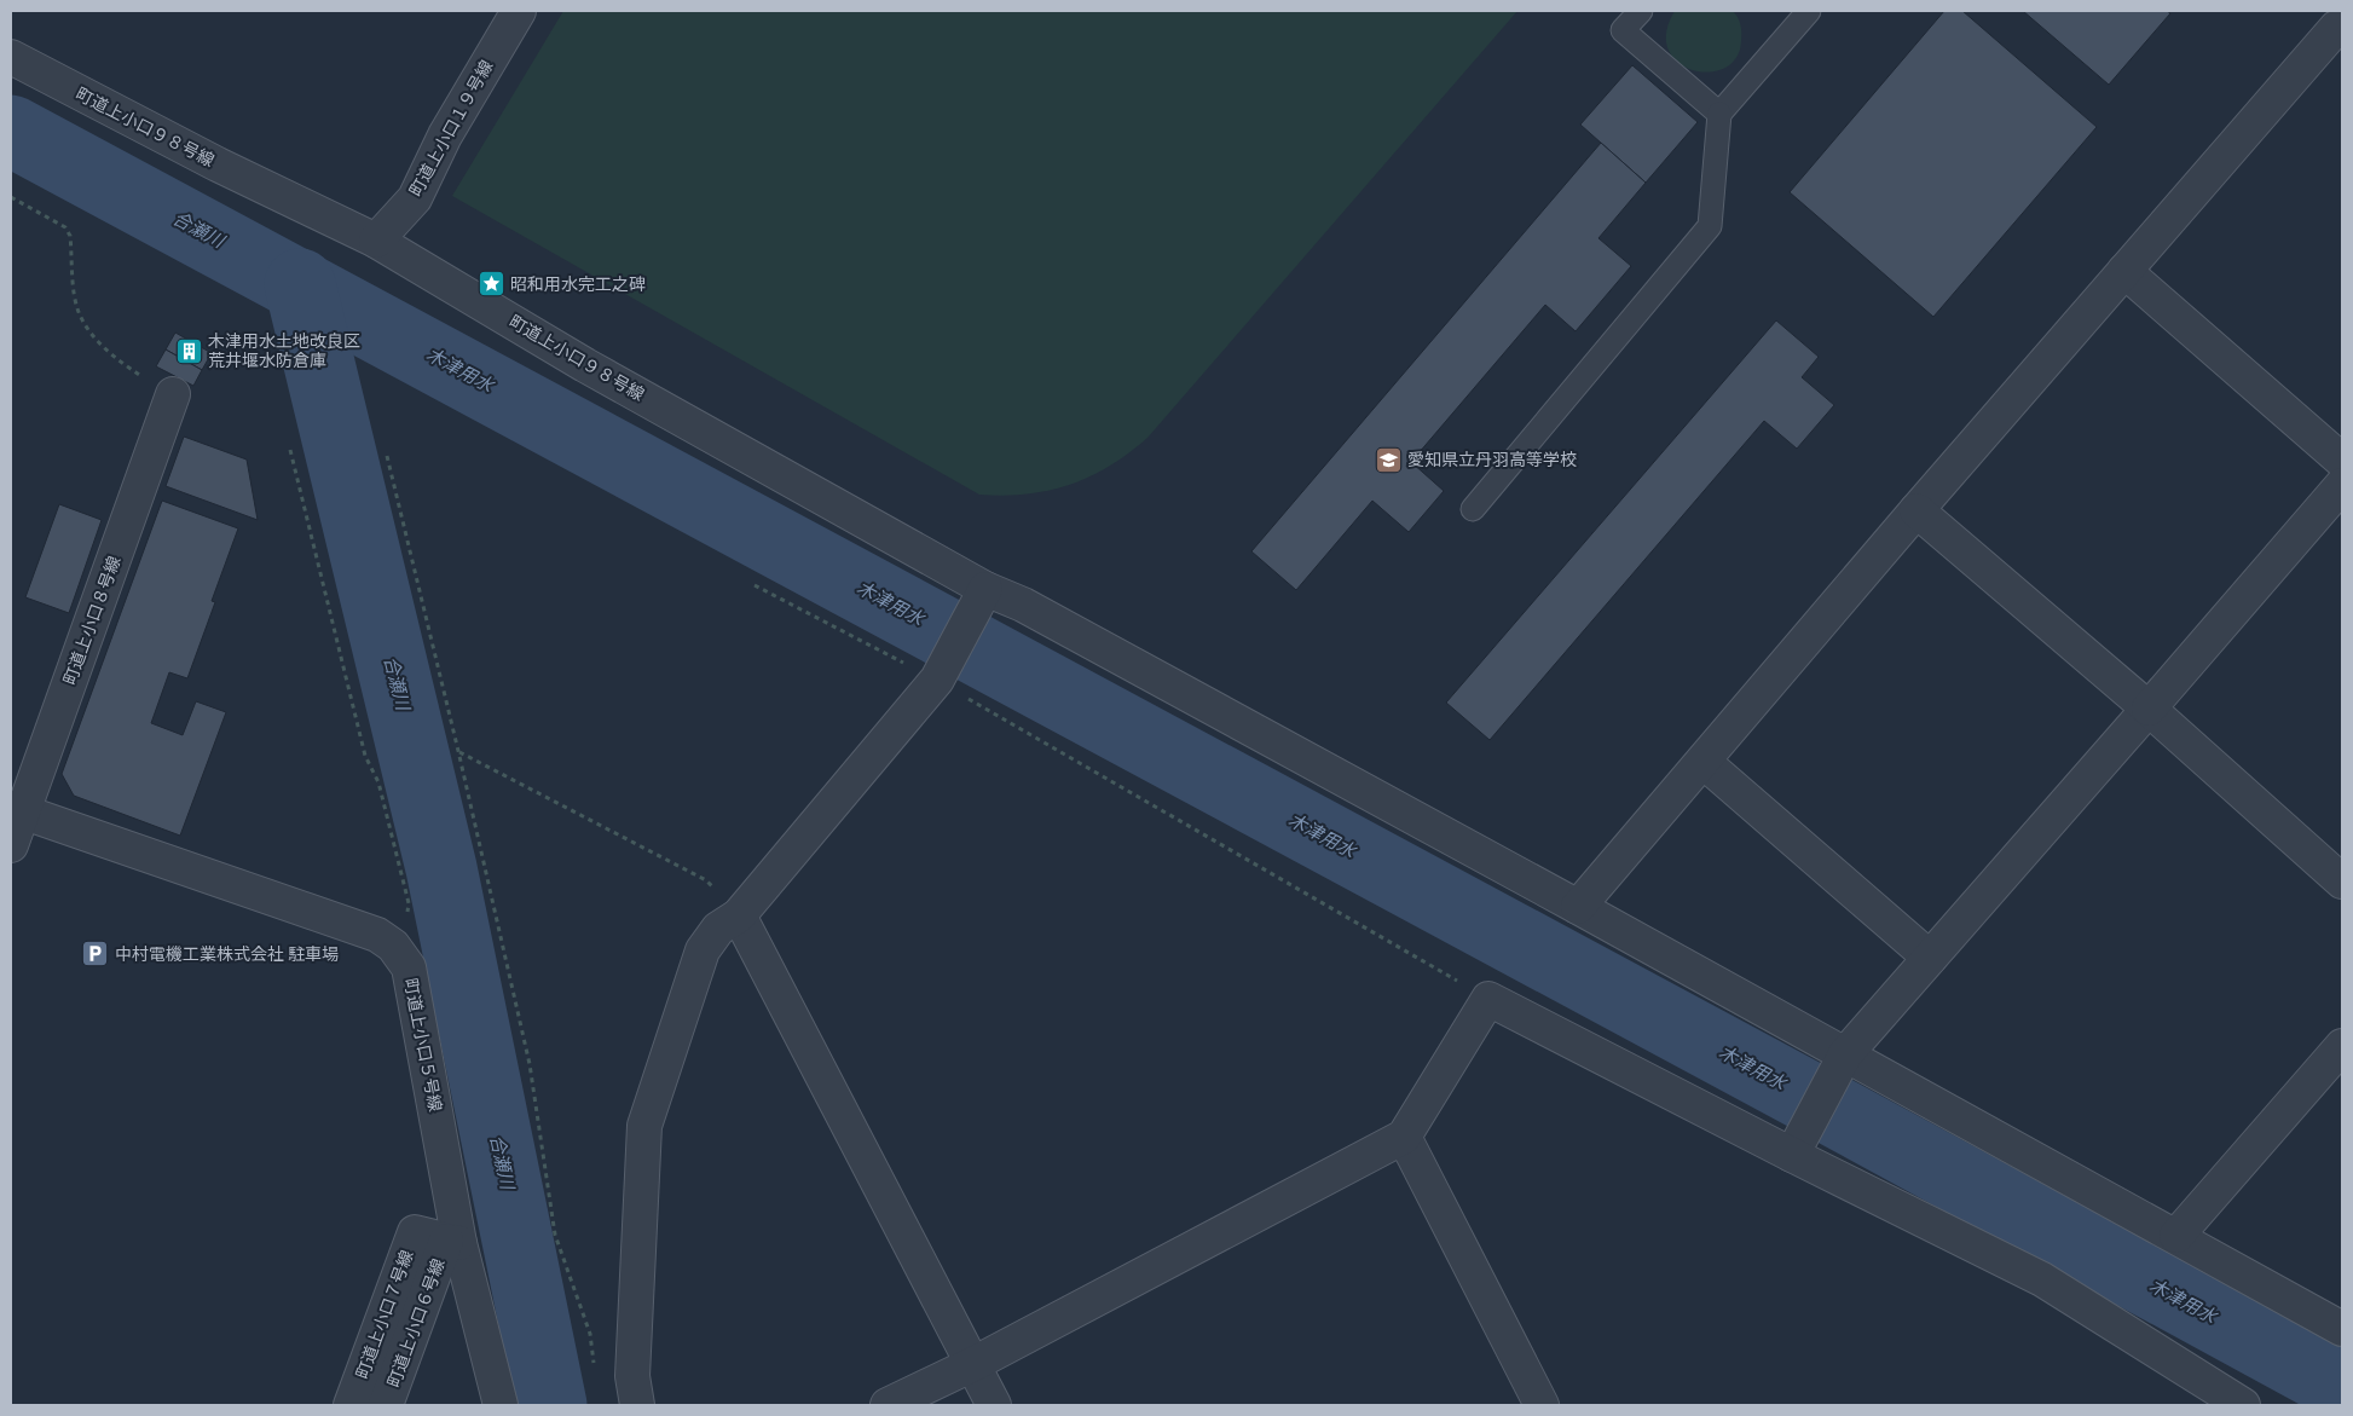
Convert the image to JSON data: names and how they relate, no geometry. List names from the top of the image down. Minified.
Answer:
{"streets":{"street":["町道上小口９８号線","町道上小口１９号線","町道上小口８号線","町道上小口５号線","町道上小口７号線","町道上小口６号線"]},"crossings":[["町道上小口９８号線","町道上小口１９号線"],["町道上小口５号線","町道上小口７号線"],["町道上小口５号線","町道上小口６号線"],["町道上小口７号線","町道上小口６号線"]],"water":["合瀬川","木津用水"],"places":{"place":["昭和用水完工之碑"],"building":["木津用水土地改良区 荒井堰水防倉庫"],"school or university":["愛知県立丹羽高等学校"],"parking":["中村電機工業株式会社 駐車場"]}}
